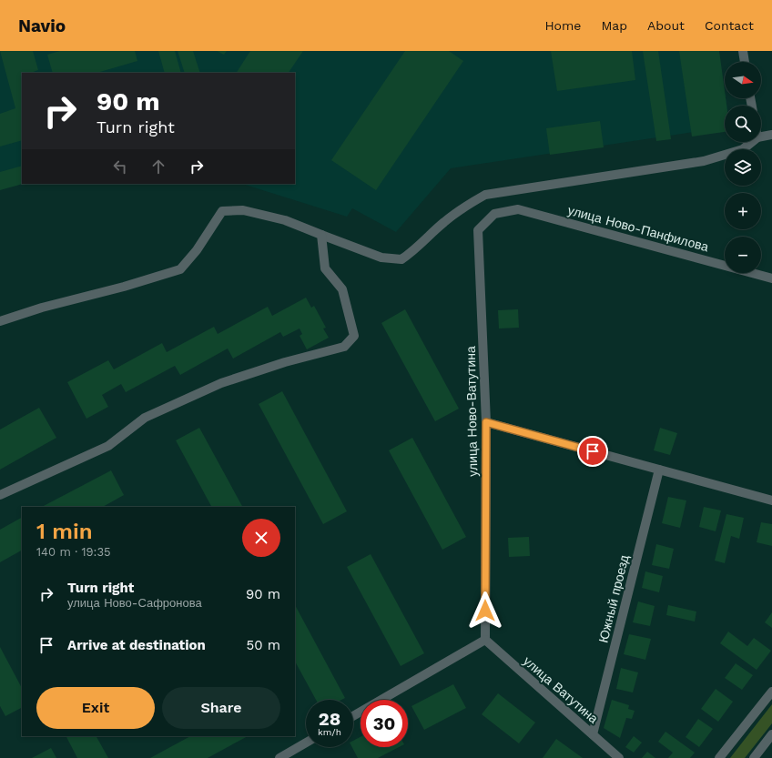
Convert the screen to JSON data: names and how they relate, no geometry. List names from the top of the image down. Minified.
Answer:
{"streets":{"street":["улица Ново-Панфилова","улица Ново-Ватутина","Южный проезд","улица Ватутина"]},"crossings":[["улица Ново-Панфилова","улица Ново-Ватутина"],["улица Ново-Ватутина","улица Ватутина"],["Южный проезд","улица Ватутина"]],"north":"right","page":{"header":"Navio","nav":["Home","Map","About","Contact"],"map_buttons":["+","−"],"turn":["90 m","Turn right"],"heading":["1 min","140 m · 19:35"],"list":[{"name":"Turn right","note":"улица Ново-Сафронова","value":"90 m"},{"name":"Arrive at destination","value":"50 m"}],"buttons":["Exit","Share"],"speed":"28 km/h","limit":"30"}}
